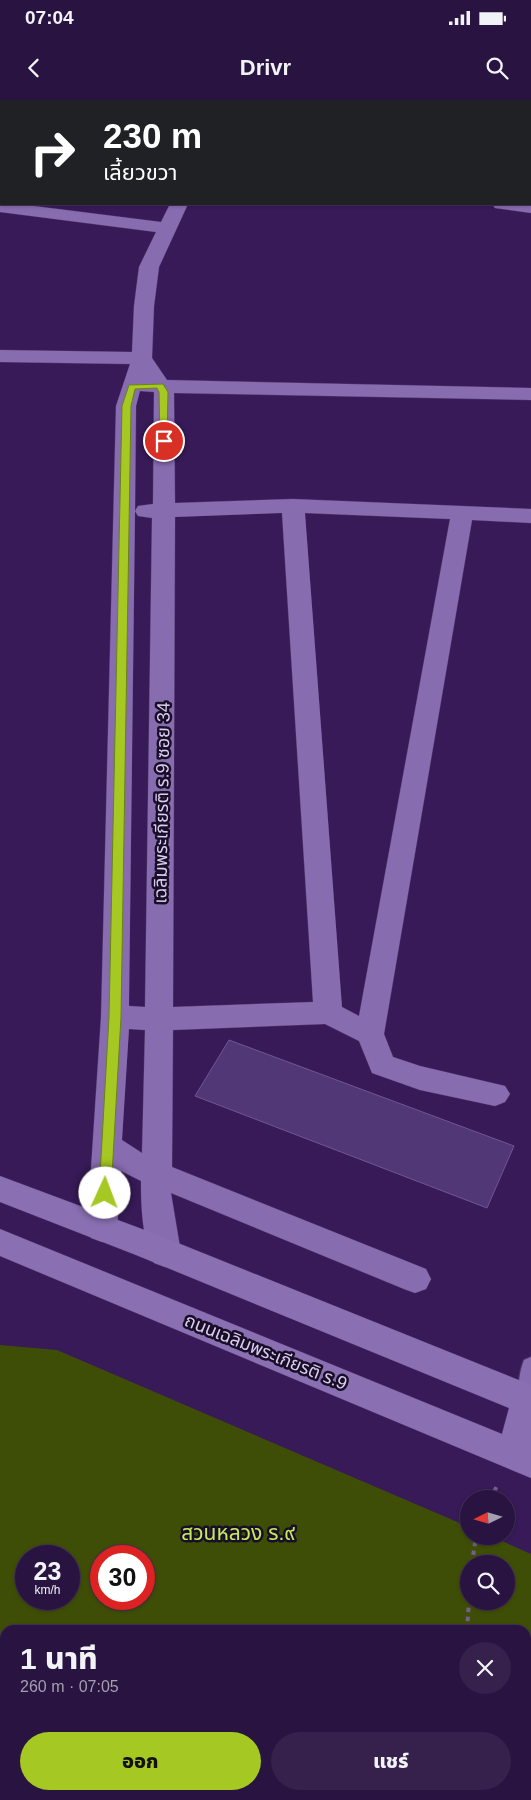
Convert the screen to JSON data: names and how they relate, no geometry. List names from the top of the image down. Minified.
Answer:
{"streets":{"main road":["ถนนเฉลิมพระเกียรติ ร.9"],"street":["เฉลิมพระเกียรติ ร.9 ซอย 34"]},"parks":["สวนหลวง ร.๙"],"north":"left","page":{"status":"07:04","header":"Drivr","turn":["230 m","เลี้ยวขวา"],"speed":"23 km/h","limit":"30","heading":["1 นาที","260 m · 07:05"],"buttons":["ออก","แชร์"]}}
